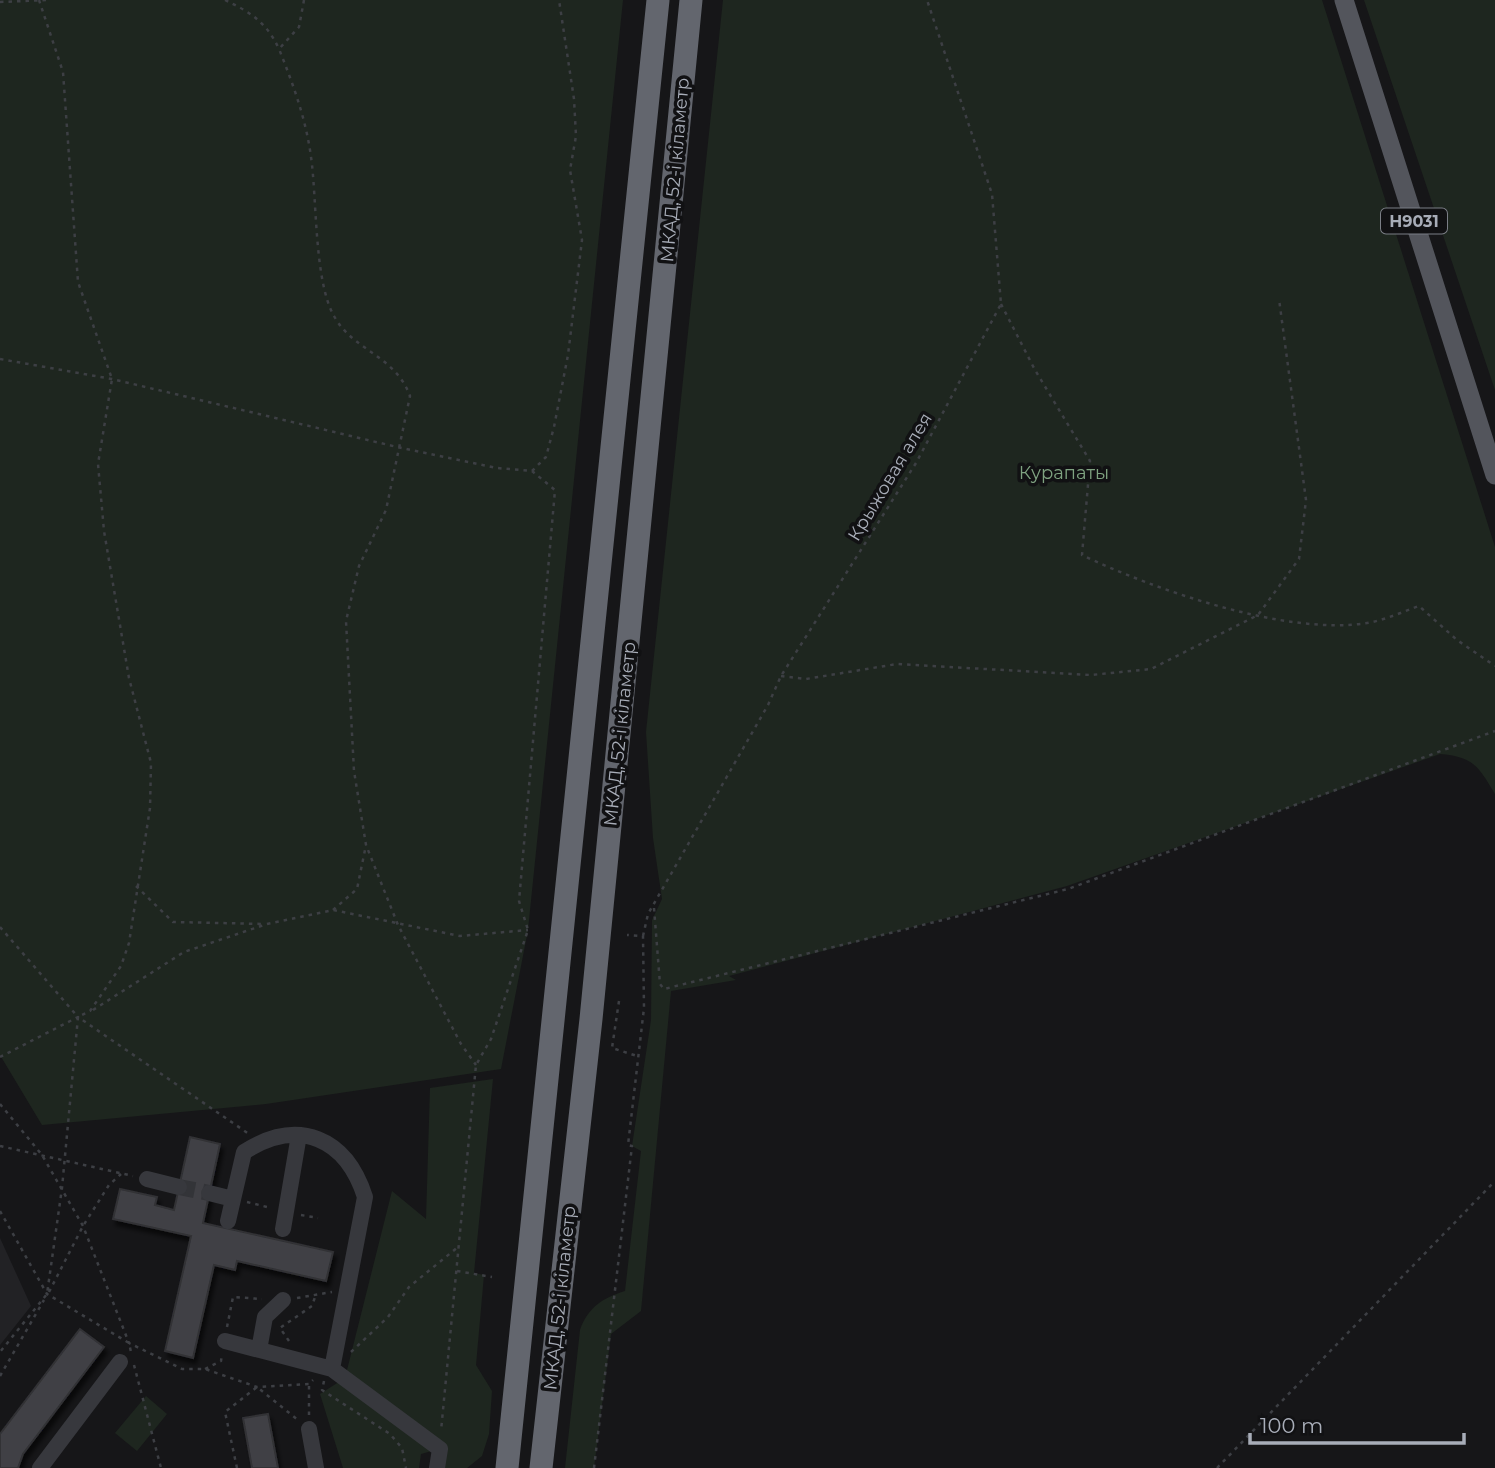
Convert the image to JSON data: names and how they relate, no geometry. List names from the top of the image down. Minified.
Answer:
{"streets":{"highway":["МКАД, 52-і кіламетр"],"main road":["Н9031"],"path":["Крыжовая алея"]},"parks":["Курапаты"],"scale_bar":"100 m"}
